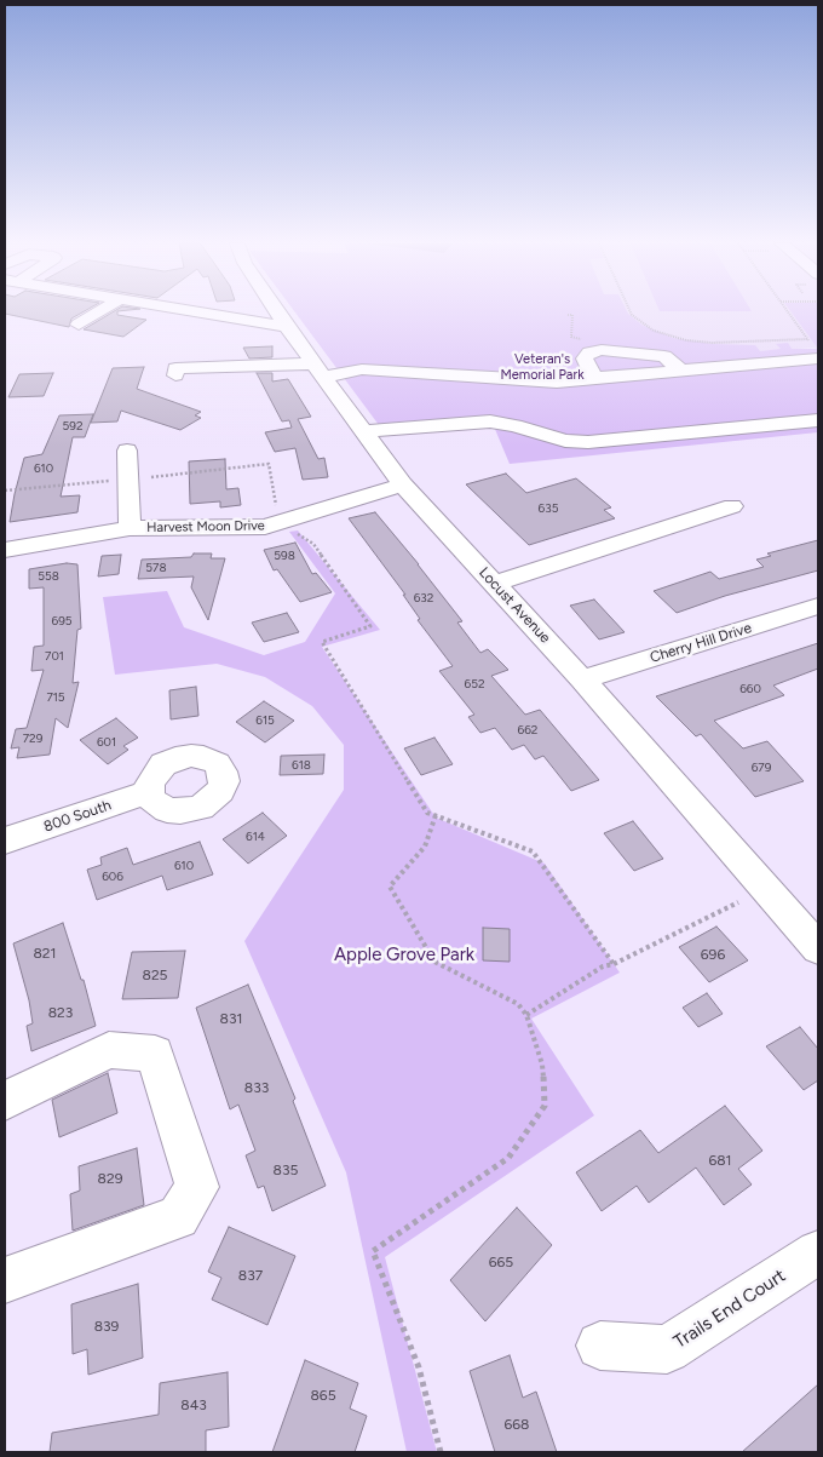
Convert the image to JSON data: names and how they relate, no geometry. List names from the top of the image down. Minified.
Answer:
{"streets":{"street":["Harvest Moon Drive","Locust Avenue","Cherry Hill Drive","800 South","Trails End Court"]},"crossings":[["Harvest Moon Drive","Locust Avenue"],["Locust Avenue","Cherry Hill Drive"]],"parks":["Veteran's Memorial Park","Apple Grove Park"],"house_numbers":["592","610","635","598","578","558","632","695","701","652","660","715","615","662","729","601","618","679","614","610","606","821","696","825","823","831","833","681","835","829","665","837","839","865","843","668"]}
